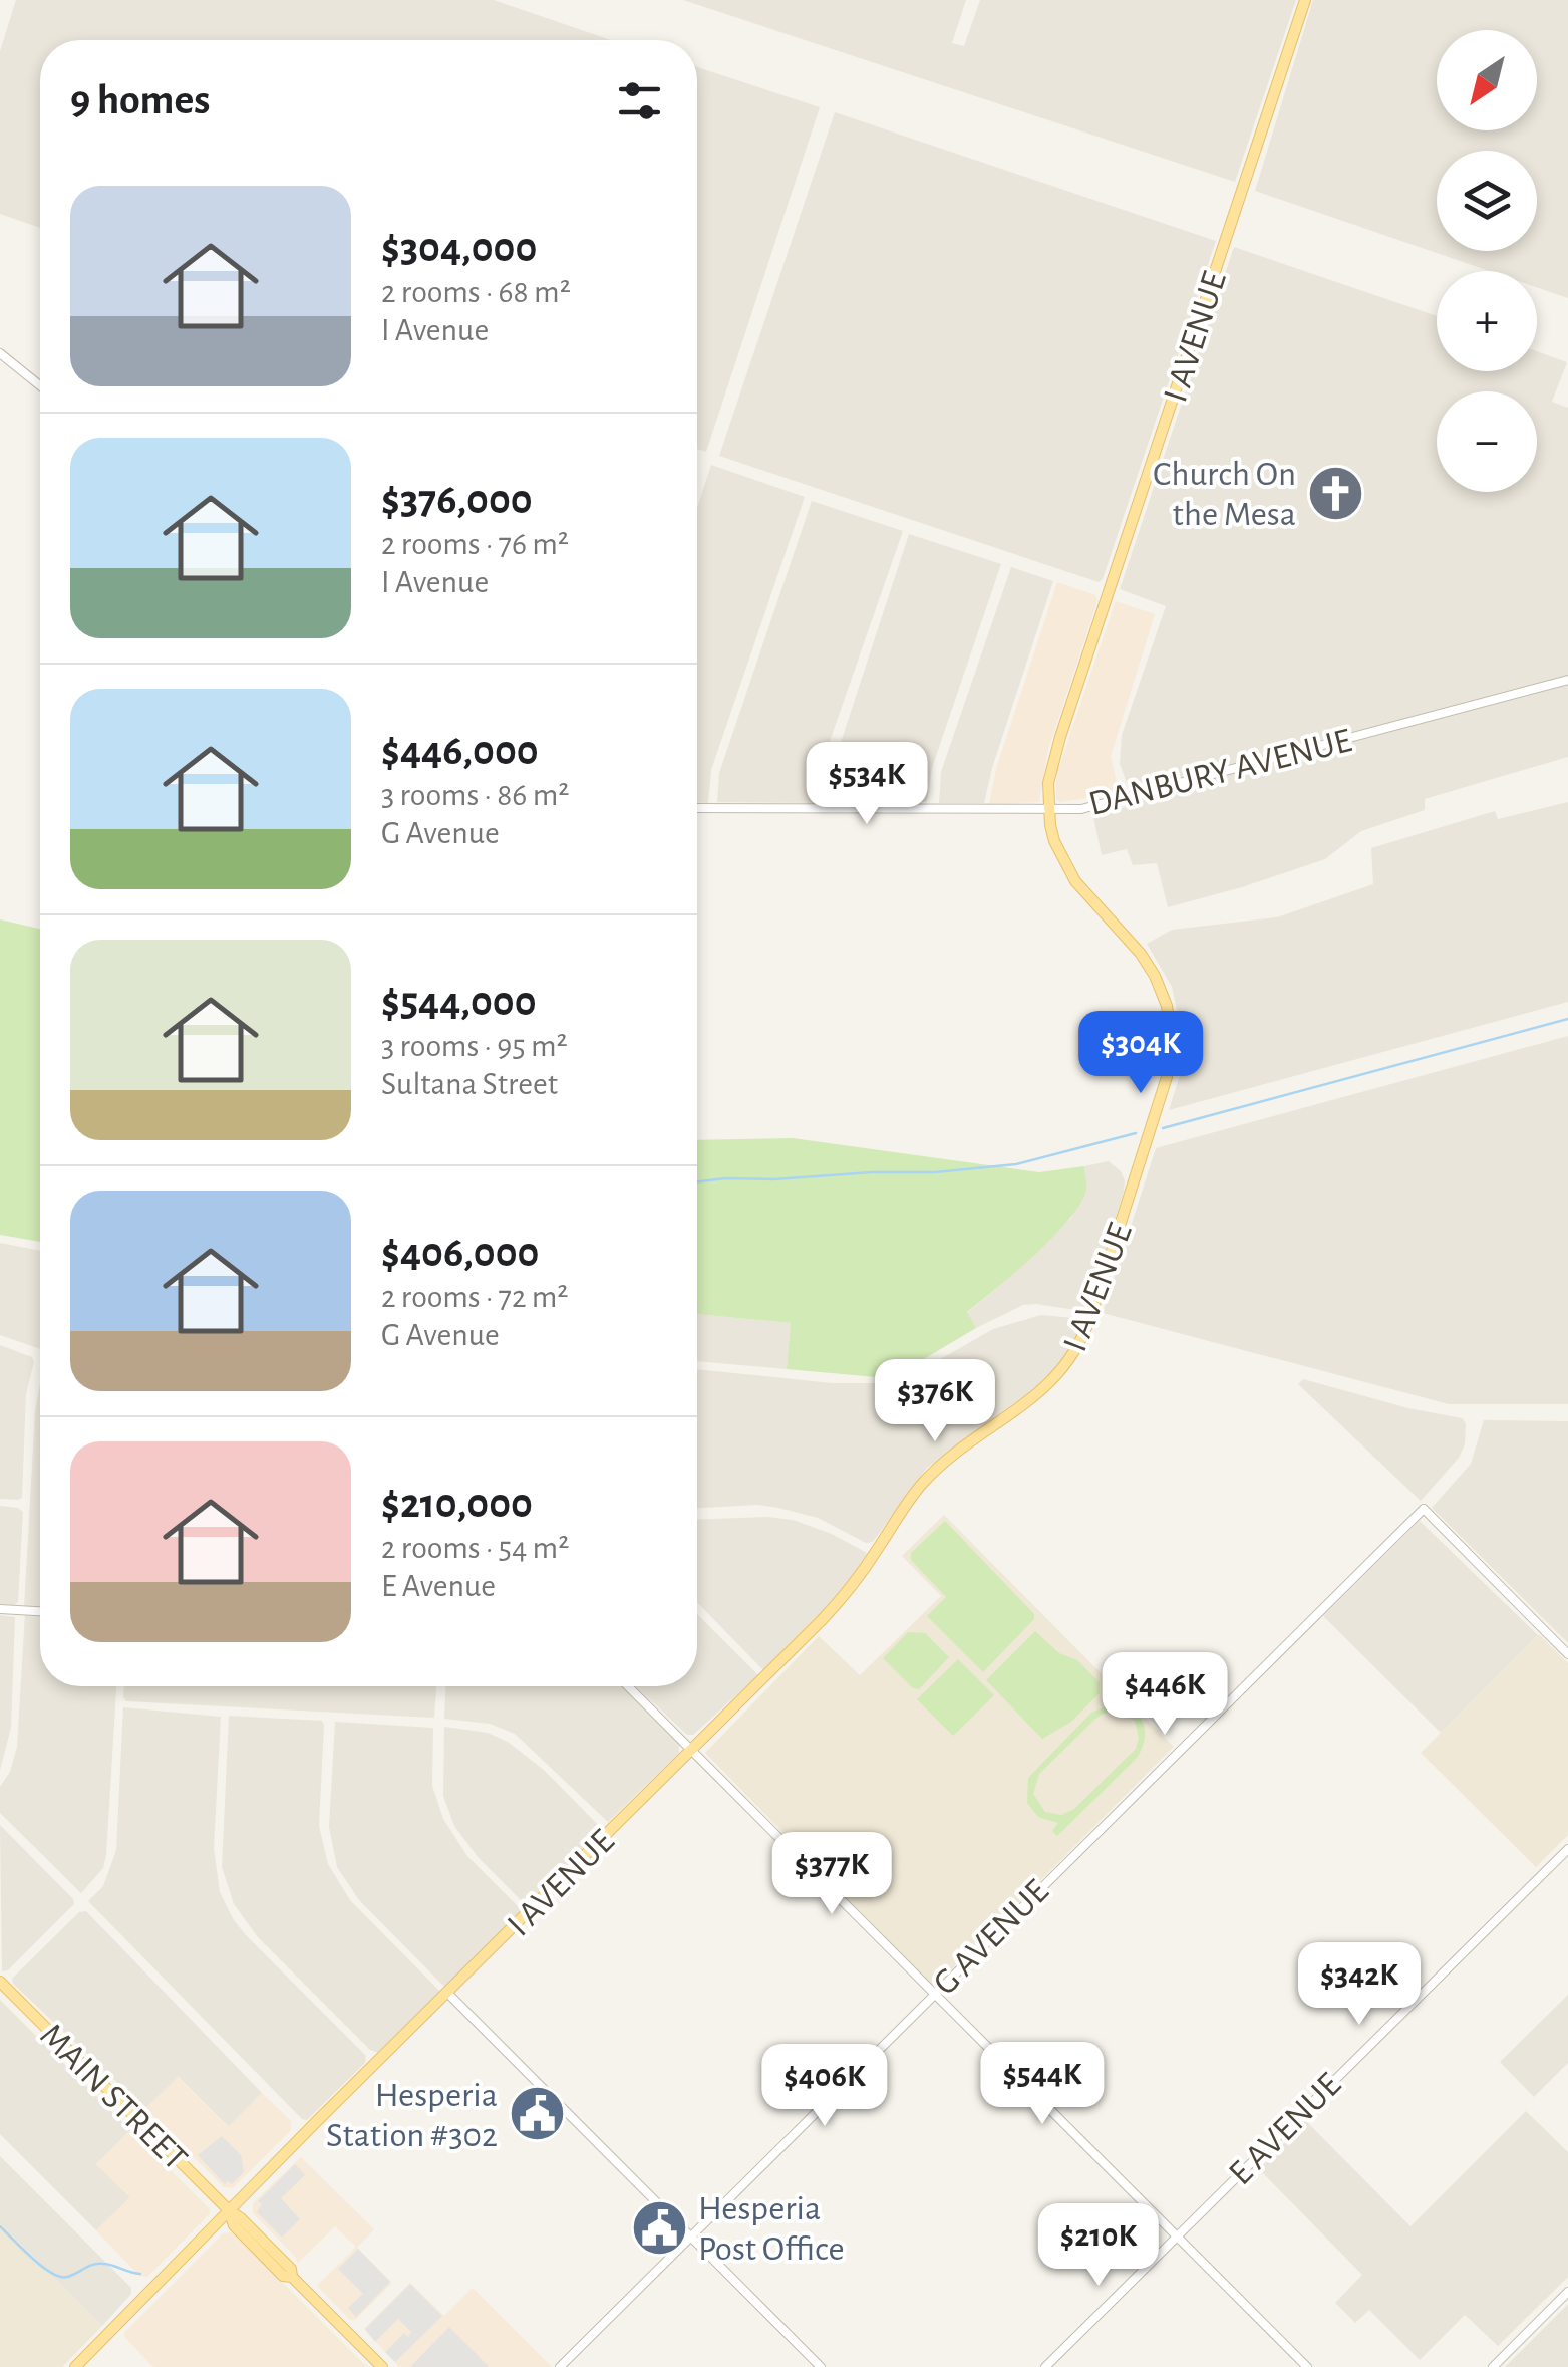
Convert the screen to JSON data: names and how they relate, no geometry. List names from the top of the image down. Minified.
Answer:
{"streets":{"main road":["I AVENUE","MAIN STREET"],"street":["DANBURY AVENUE","G AVENUE","E AVENUE"]},"crossings":[["I AVENUE","DANBURY AVENUE"],["I AVENUE","MAIN STREET"]],"places":{"church":["Church On the Mesa"],"public building":["Hesperia Station #302","Hesperia Post Office"]},"north":"bottom left","page":{"map_buttons":["+","−"],"heading":"9 homes","list":[{"name":"$304,000","note":"2 rooms · 68 m² · I Avenue"},{"name":"$376,000","note":"2 rooms · 76 m² · I Avenue"},{"name":"$446,000","note":"3 rooms · 86 m² · G Avenue"},{"name":"$544,000","note":"3 rooms · 95 m² · Sultana Street"},{"name":"$406,000","note":"2 rooms · 72 m² · G Avenue"},{"name":"$210,000","note":"2 rooms · 54 m² · E Avenue"}],"price":["$534K","$304K","$376K","$446K","$377K","$342K","$544K","$406K","$210K"]}}
